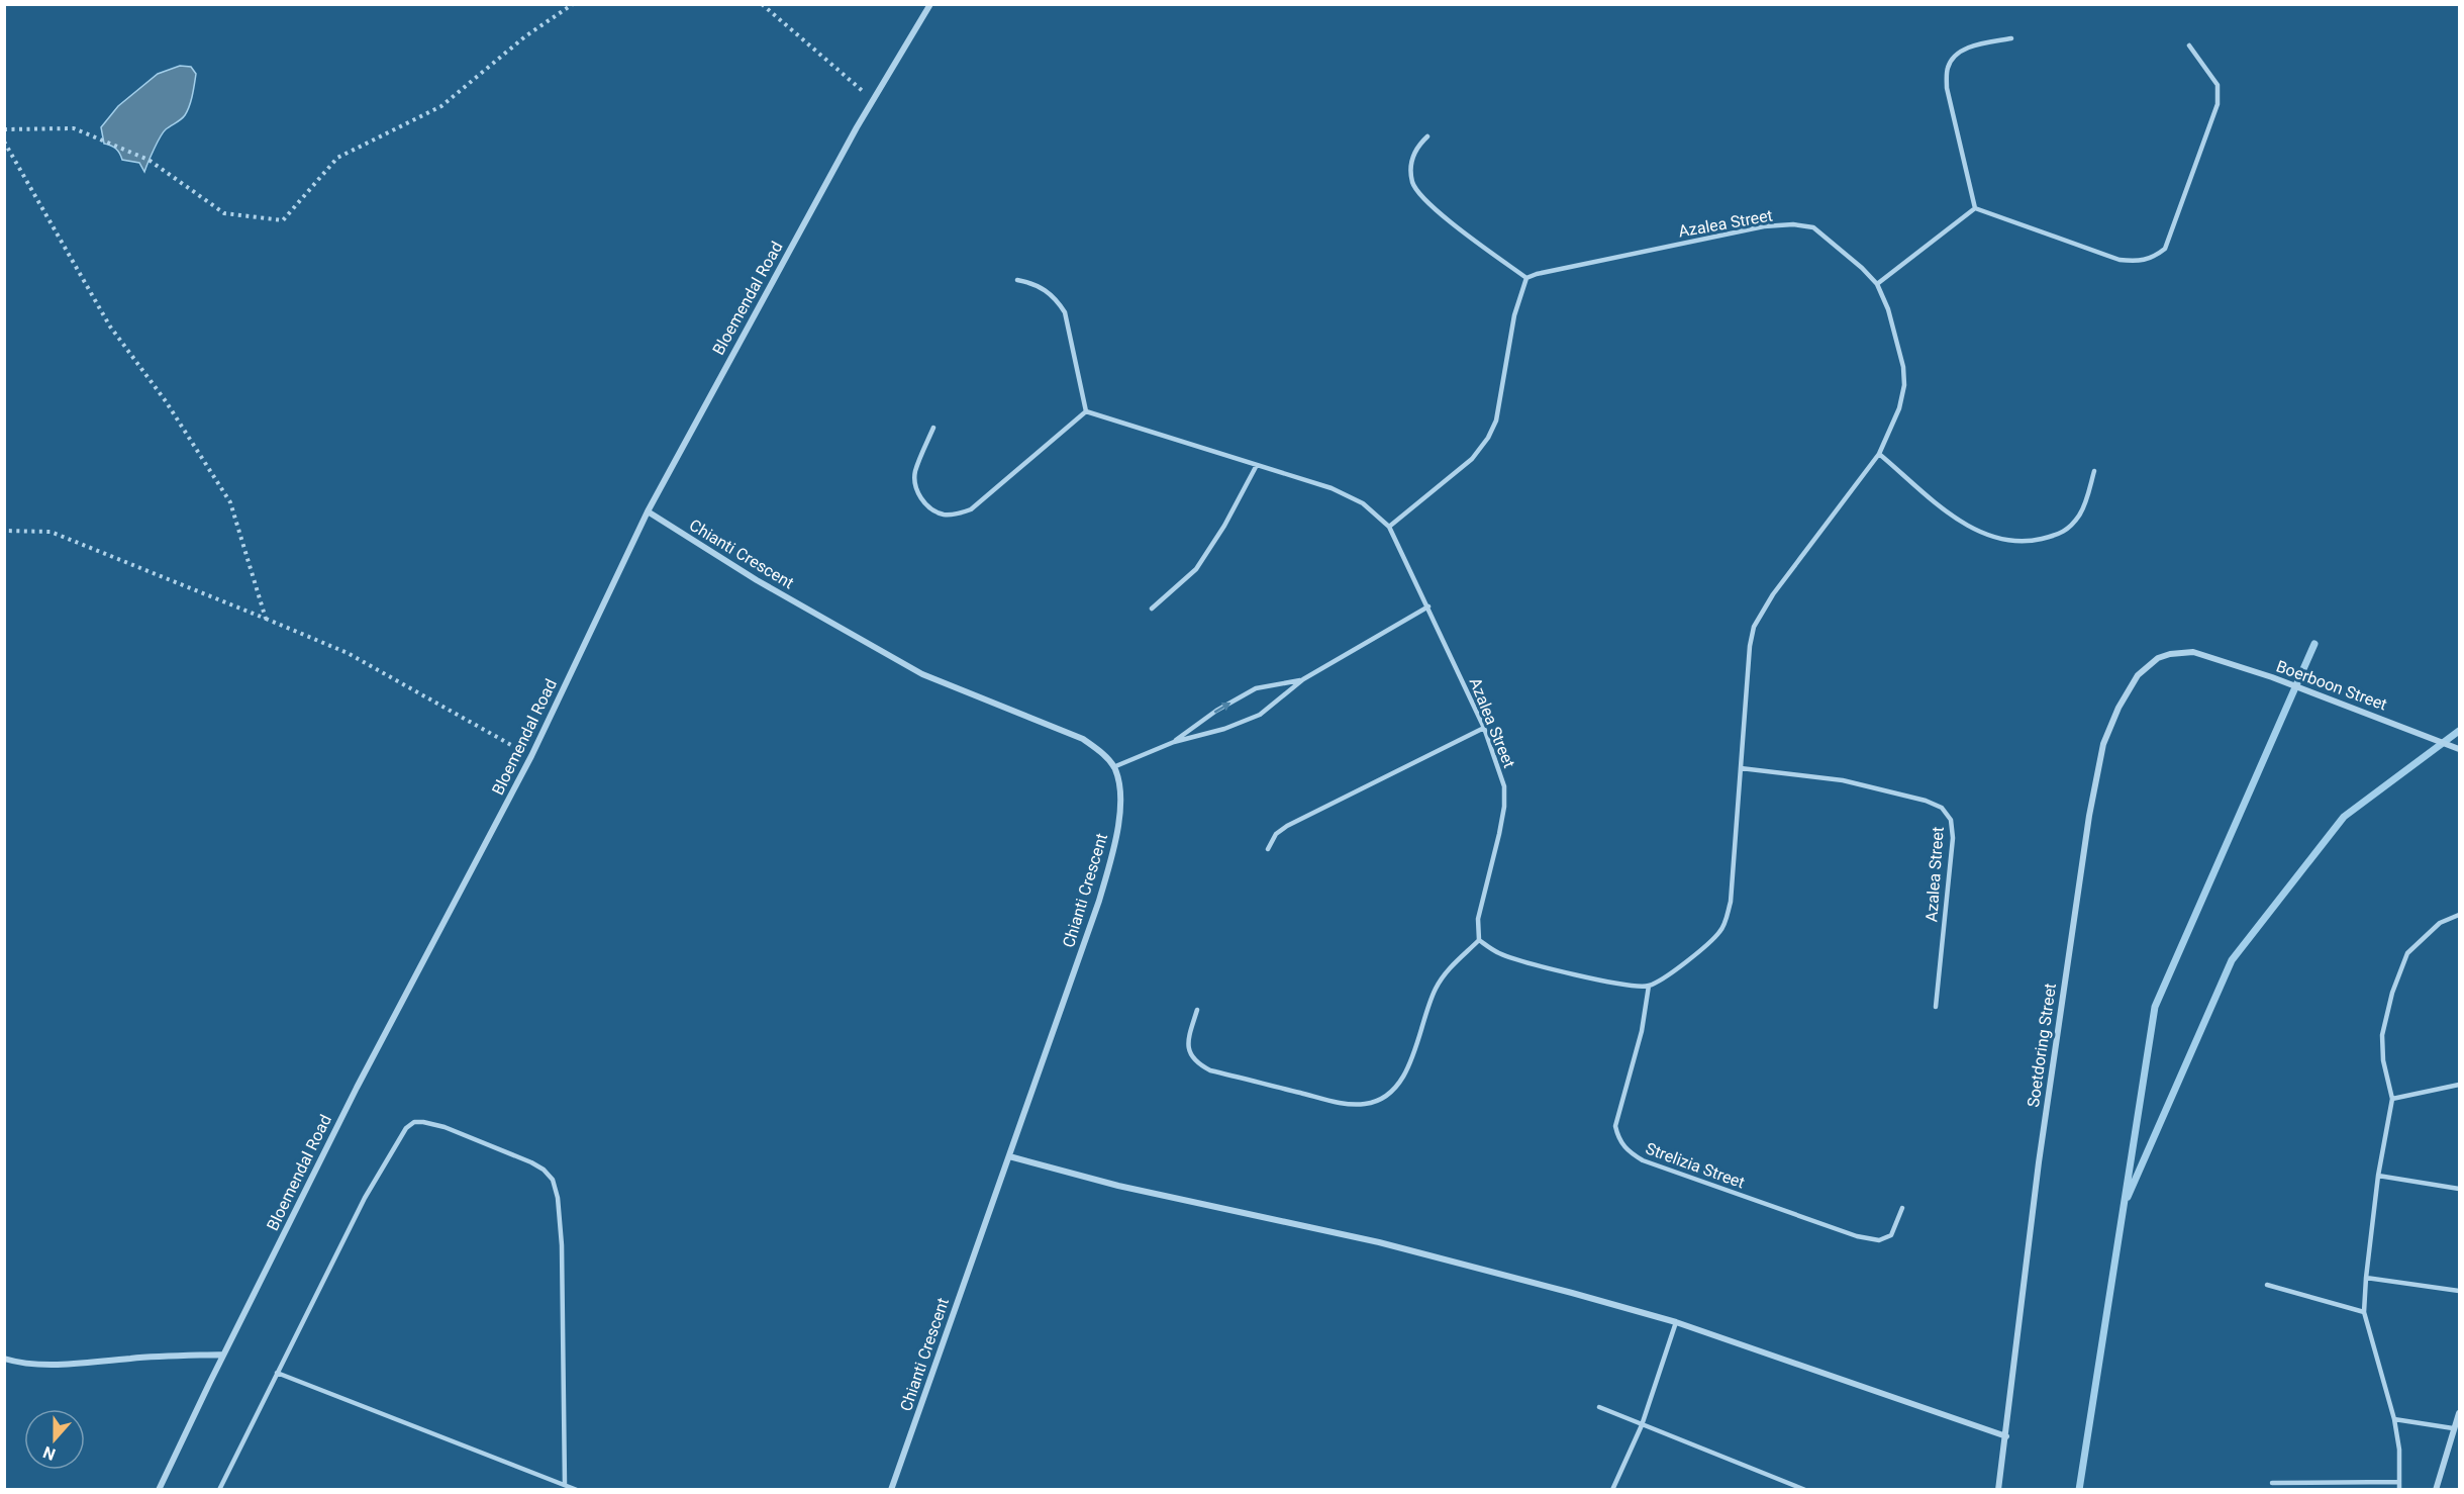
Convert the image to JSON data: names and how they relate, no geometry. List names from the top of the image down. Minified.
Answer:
{"streets":{"street":["Bloemendal Road","Chianti Crescent","Boerboon Street","Soetdoring Street"],"lane":["Azalea Street","Strelizia Street"]},"crossings":[["Azalea Street","Strelizia Street"],["Bloemendal Road","Chianti Crescent"],["Boerboon Street","Soetdoring Street"]],"north":"bottom"}
